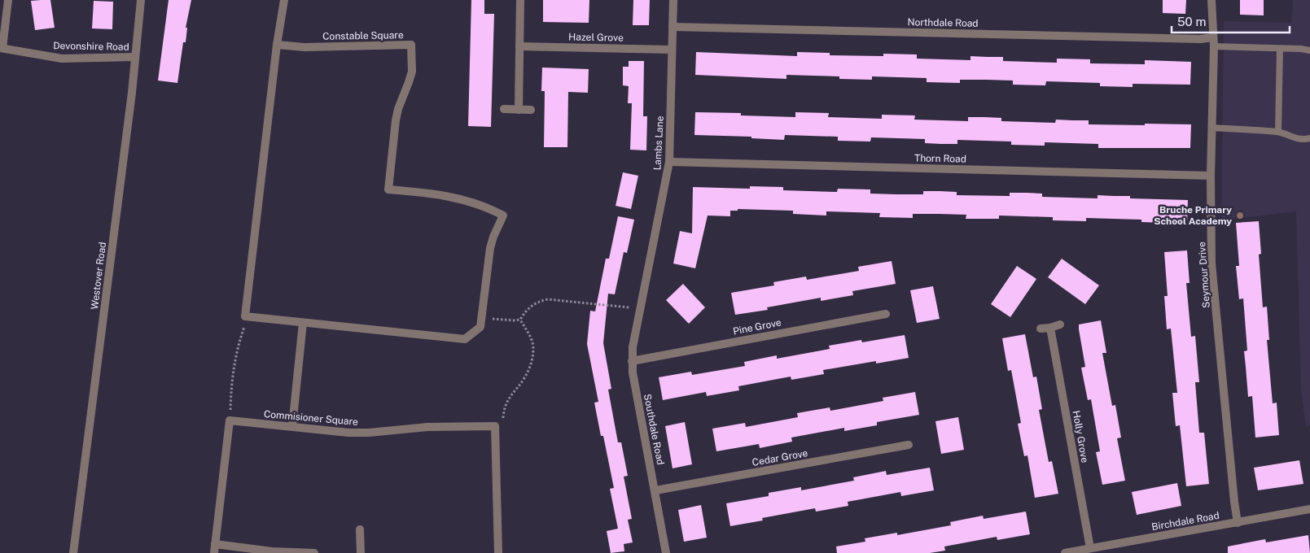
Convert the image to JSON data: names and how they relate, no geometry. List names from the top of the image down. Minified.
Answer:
{"streets":{"street":["Northdale Road","Constable Square","Hazel Grove","Devonshire Road","Lambs Lane","Thorn Road","Seymour Drive","Westover Road","Pine Grove","Commisioner Square","Southdale Road","Holly Grove","Cedar Grove","Birchdale Road"]},"crossings":[["Northdale Road","Lambs Lane"],["Northdale Road","Seymour Drive"],["Hazel Grove","Lambs Lane"],["Devonshire Road","Westover Road"],["Lambs Lane","Thorn Road"],["Lambs Lane","Southdale Road"],["Thorn Road","Seymour Drive"],["Seymour Drive","Birchdale Road"],["Pine Grove","Southdale Road"],["Southdale Road","Cedar Grove"],["Holly Grove","Birchdale Road"]],"places":["Bruche Primary School Academy"],"scale_bar":"50 m"}
